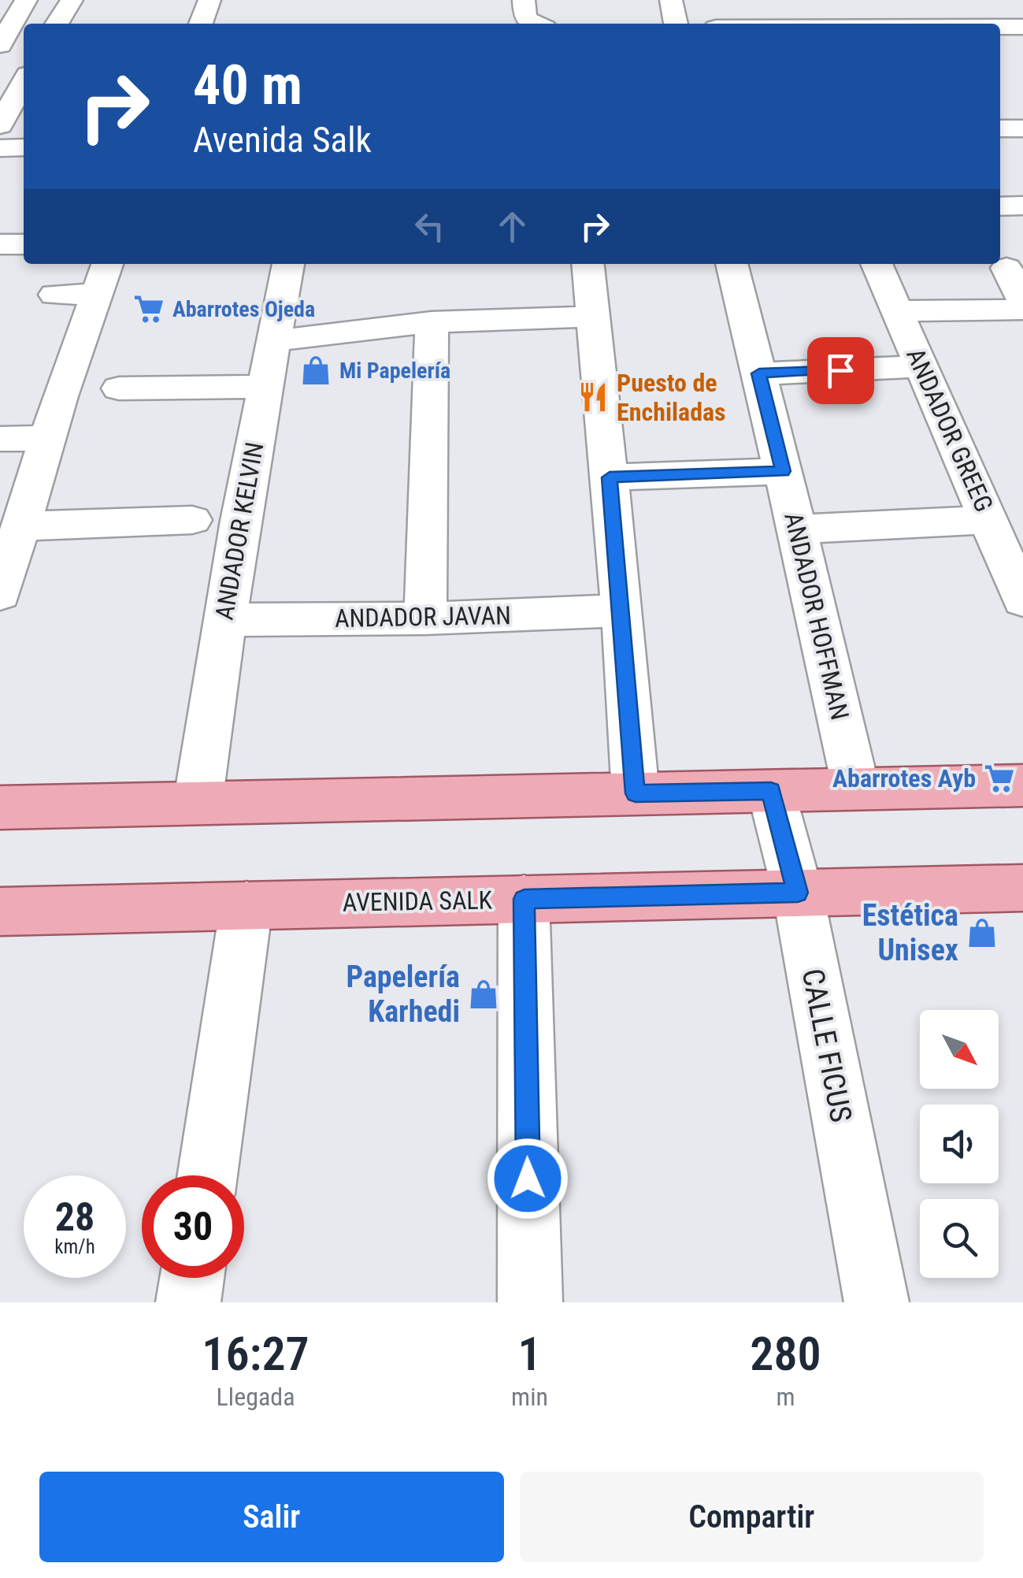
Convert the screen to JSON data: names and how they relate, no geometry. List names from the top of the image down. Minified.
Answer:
{"streets":{"main road":["AVENIDA SALK"],"street":["ANDADOR GREEG","ANDADOR KELVIN","ANDADOR HOFFMAN","ANDADOR JAVAN","CALLE FICUS"]},"crossings":[["ANDADOR KELVIN","ANDADOR JAVAN"],["AVENIDA SALK","CALLE FICUS"]],"places":{"supermarket":["Abarrotes Ojeda","Abarrotes Ayb"],"shop":["Mi Papelería","Estética Unisex","Papelería Karhedi"],"restaurant":["Puesto de Enchiladas"]},"north":"bottom right","page":{"turn":["40 m","Avenida Salk"],"speed":"28 km/h","limit":"30","eta":["16:27","Llegada","1","min","280","m"],"buttons":["Salir","Compartir"]}}
